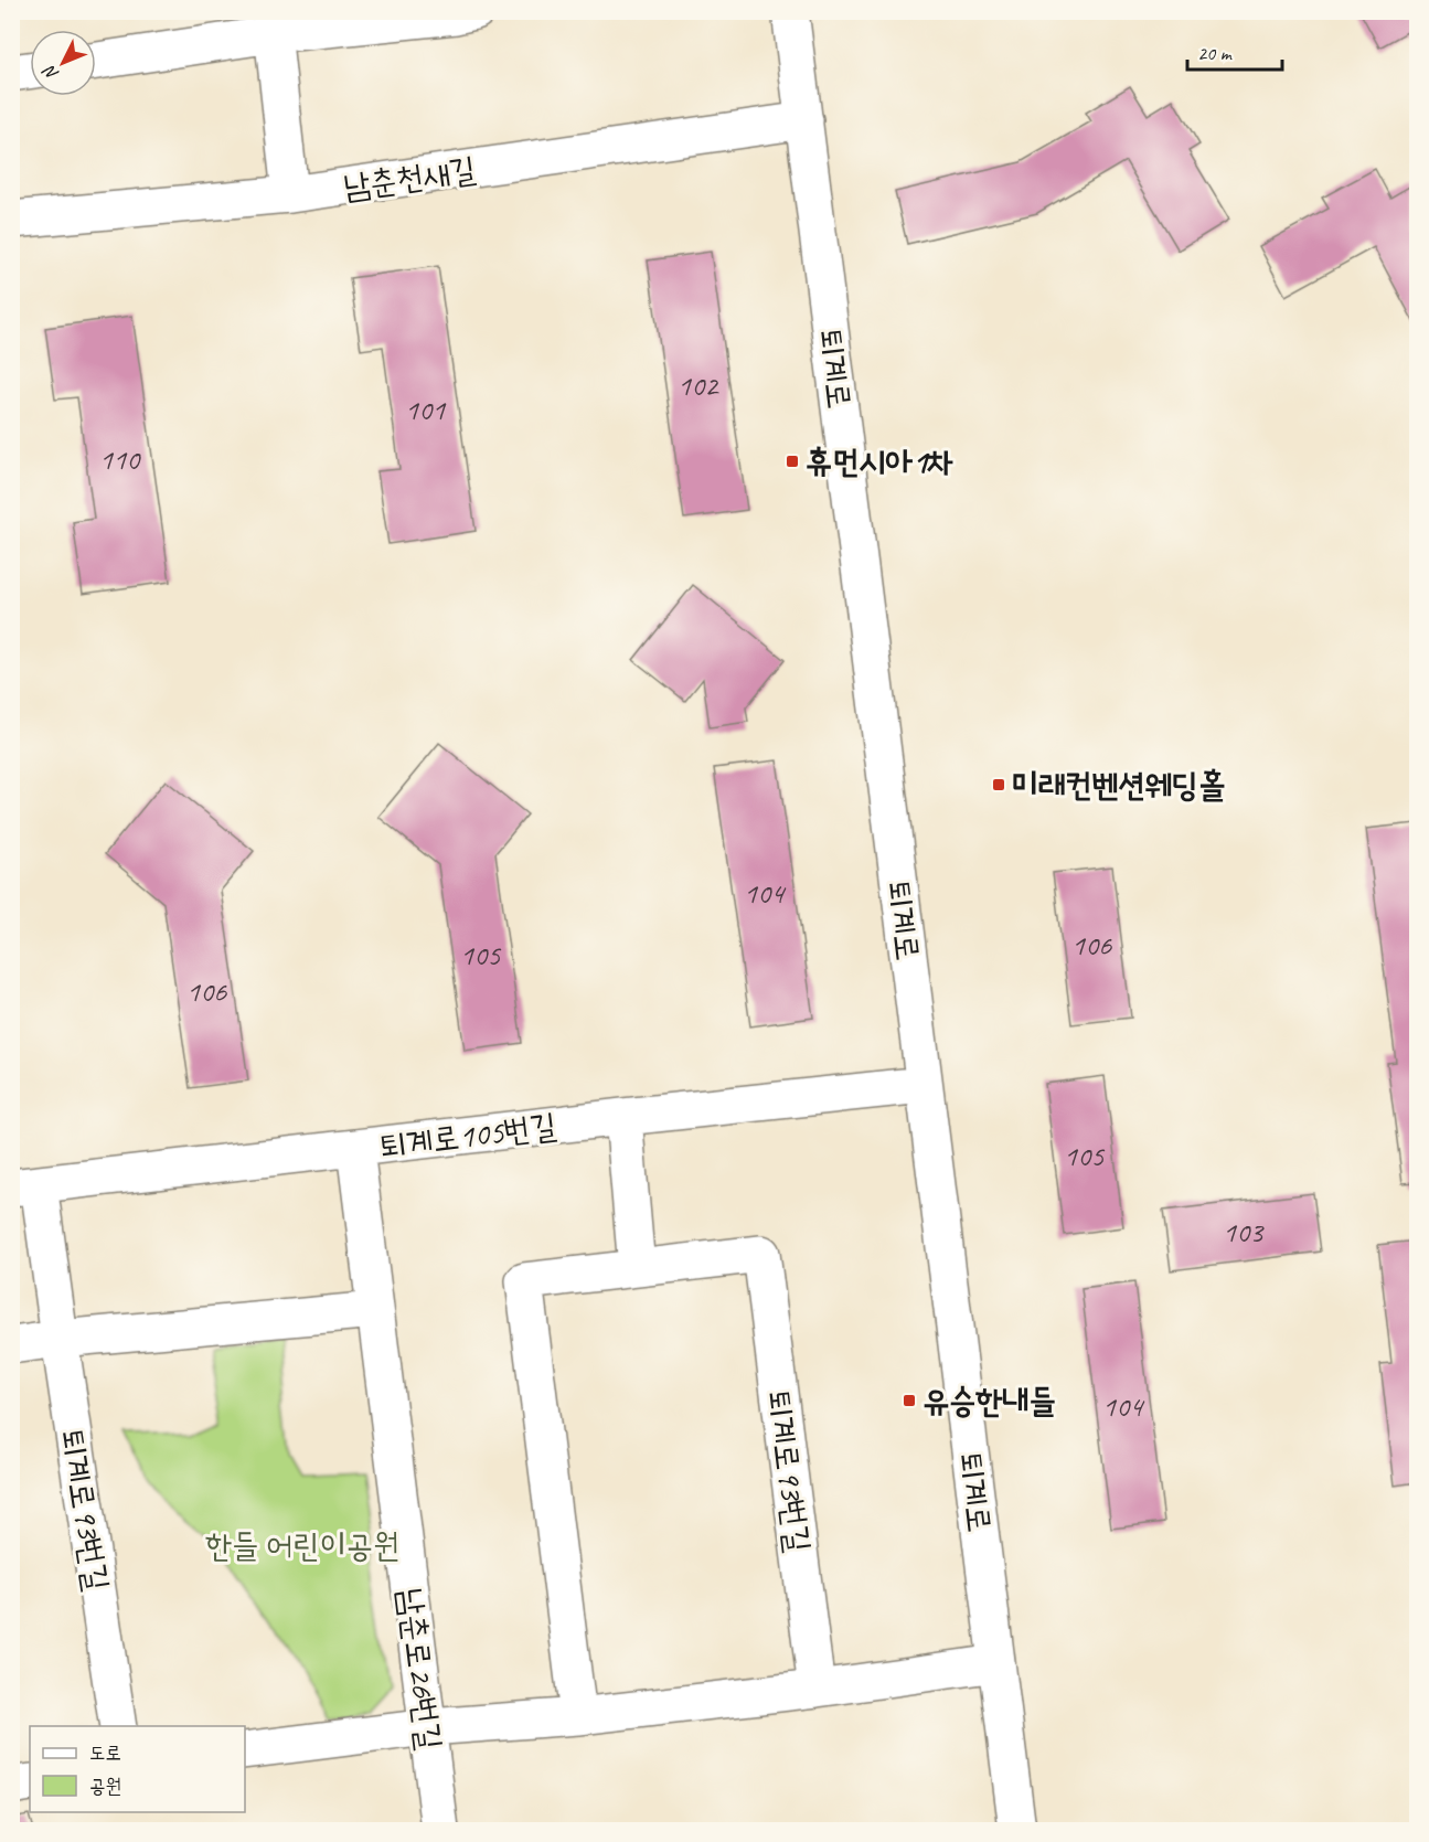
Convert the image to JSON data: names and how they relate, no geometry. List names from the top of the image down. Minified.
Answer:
{"streets":{"street":["남춘천새길","퇴계로","퇴계로105번길","퇴계로93번길","남춘로26번길"]},"crossings":[["남춘천새길","퇴계로"],["퇴계로","퇴계로105번길"],["퇴계로105번길","남춘로26번길"]],"parks":["한들 어린이공원"],"places":{"transit":["휴먼시아1차","미래컨벤션웨딩홀","유승한내들"]},"house_numbers":["102","101","110","104","106","105","106","105","103","104"],"legend":["도로","공원"],"scale_bar":"20 m","north":"bottom left"}
